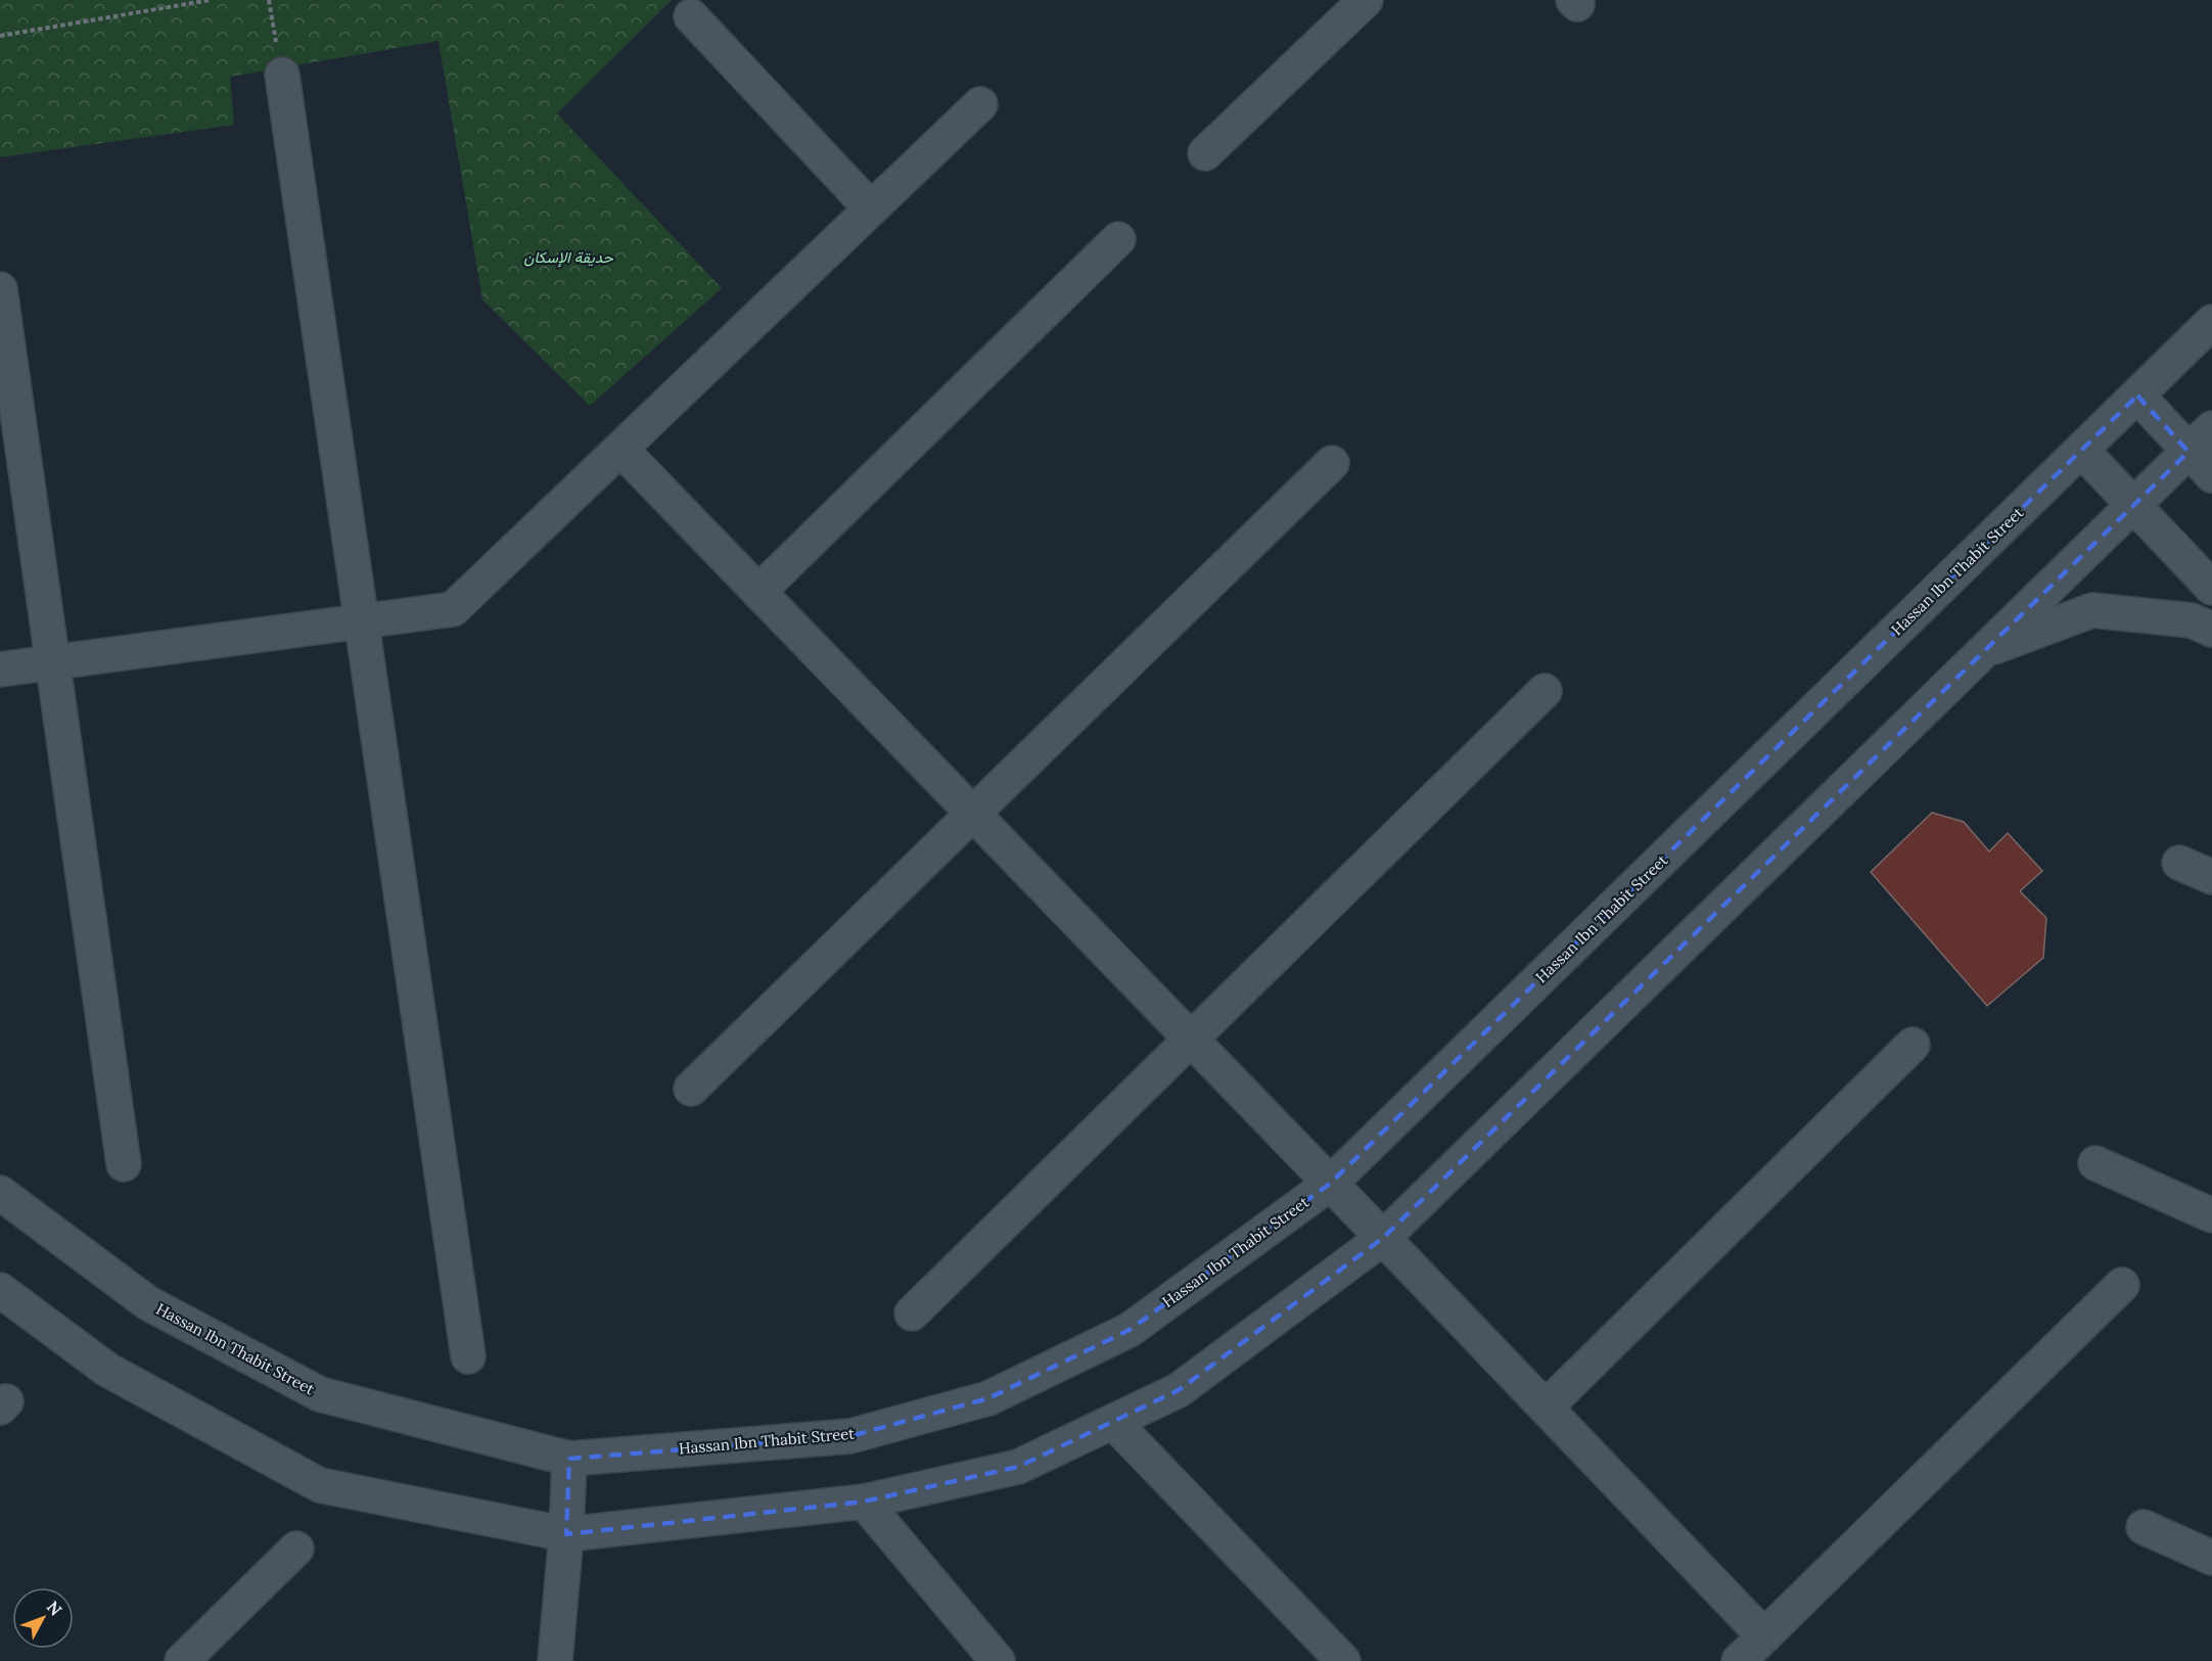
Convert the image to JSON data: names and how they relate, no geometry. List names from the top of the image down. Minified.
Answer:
{"streets":{"street":["Hassan Ibn Thabit Street"]},"parks":["حديقة الإسكان"],"north":"top right"}
